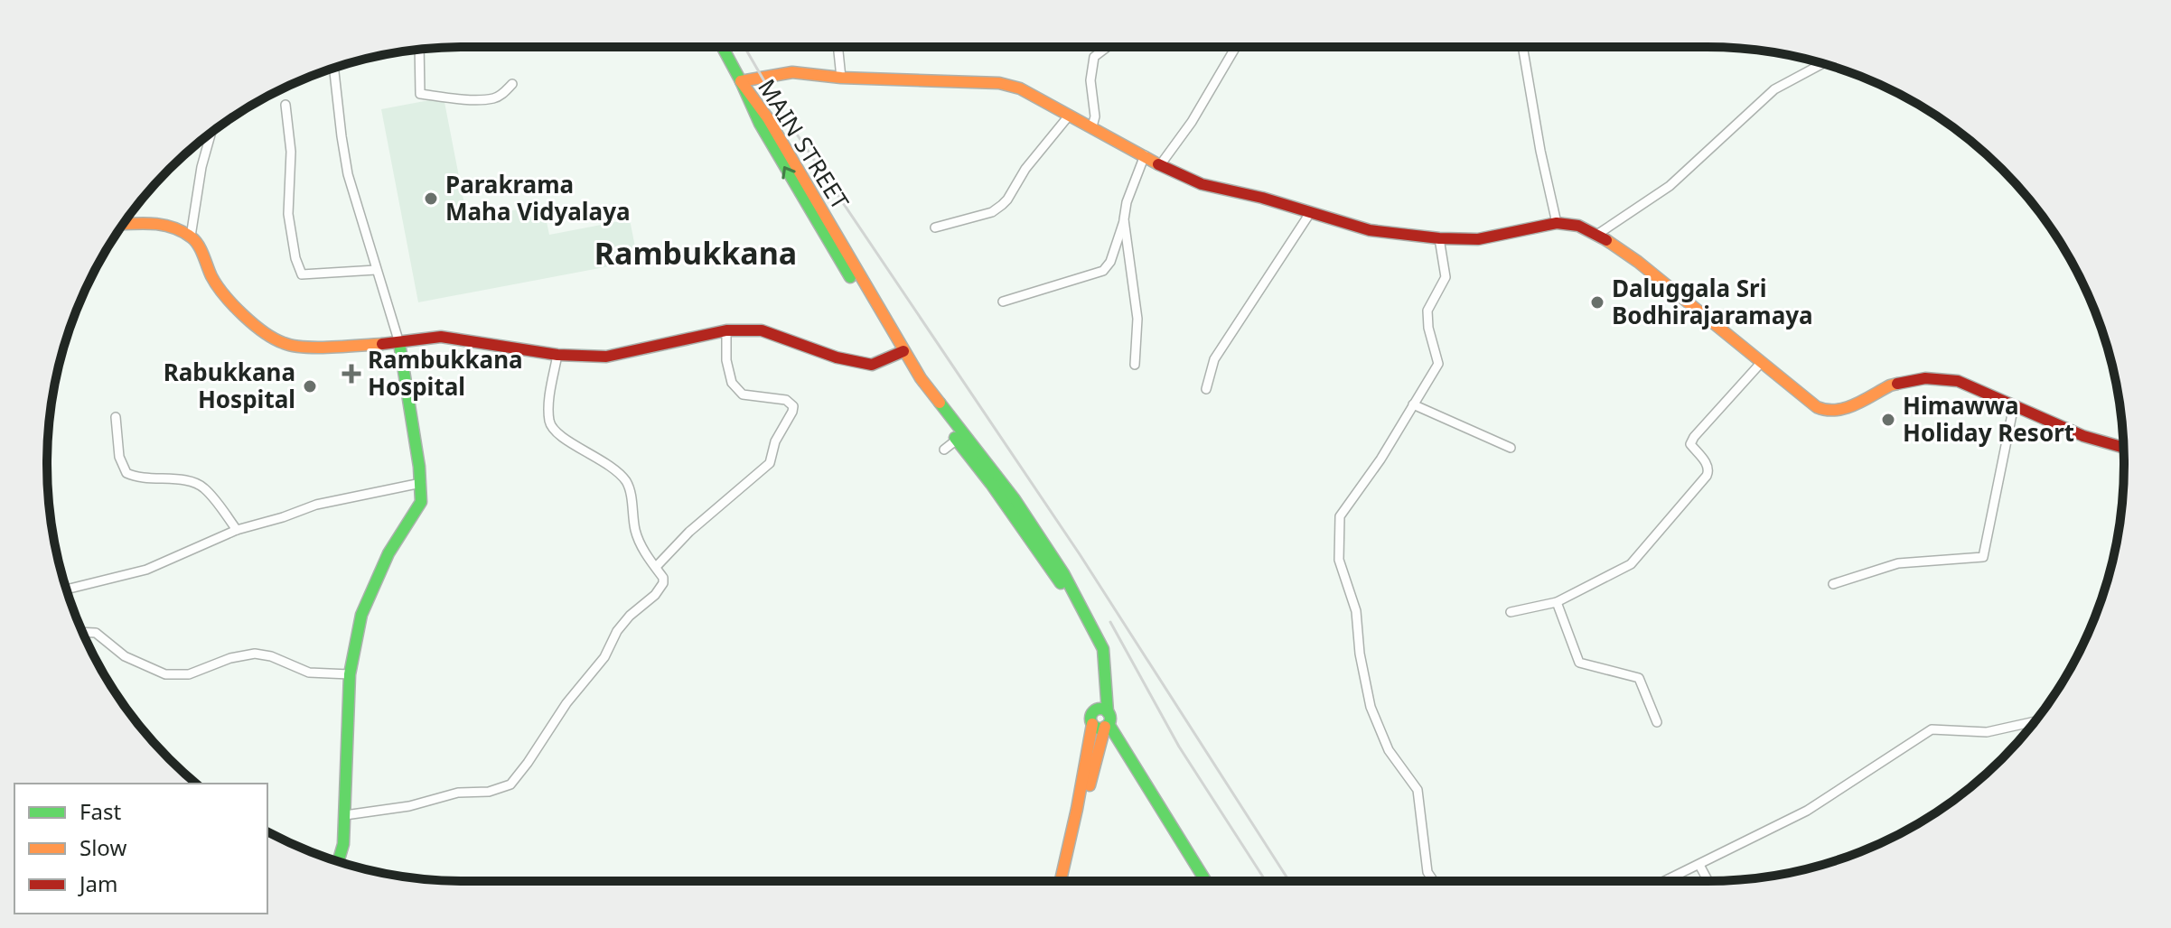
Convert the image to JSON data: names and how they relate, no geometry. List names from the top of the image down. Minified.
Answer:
{"streets":{"main road":["MAIN STREET"]},"districts":["Rambukkana"],"places":{"other":["Parakrama Maha Vidyalaya","Daluggala Sri Bodhirajaramaya","Rabukkana Hospital","Himawwa Holiday Resort"],"health":["Rambukkana Hospital"]},"legend":["Fast","Slow","Jam"]}
